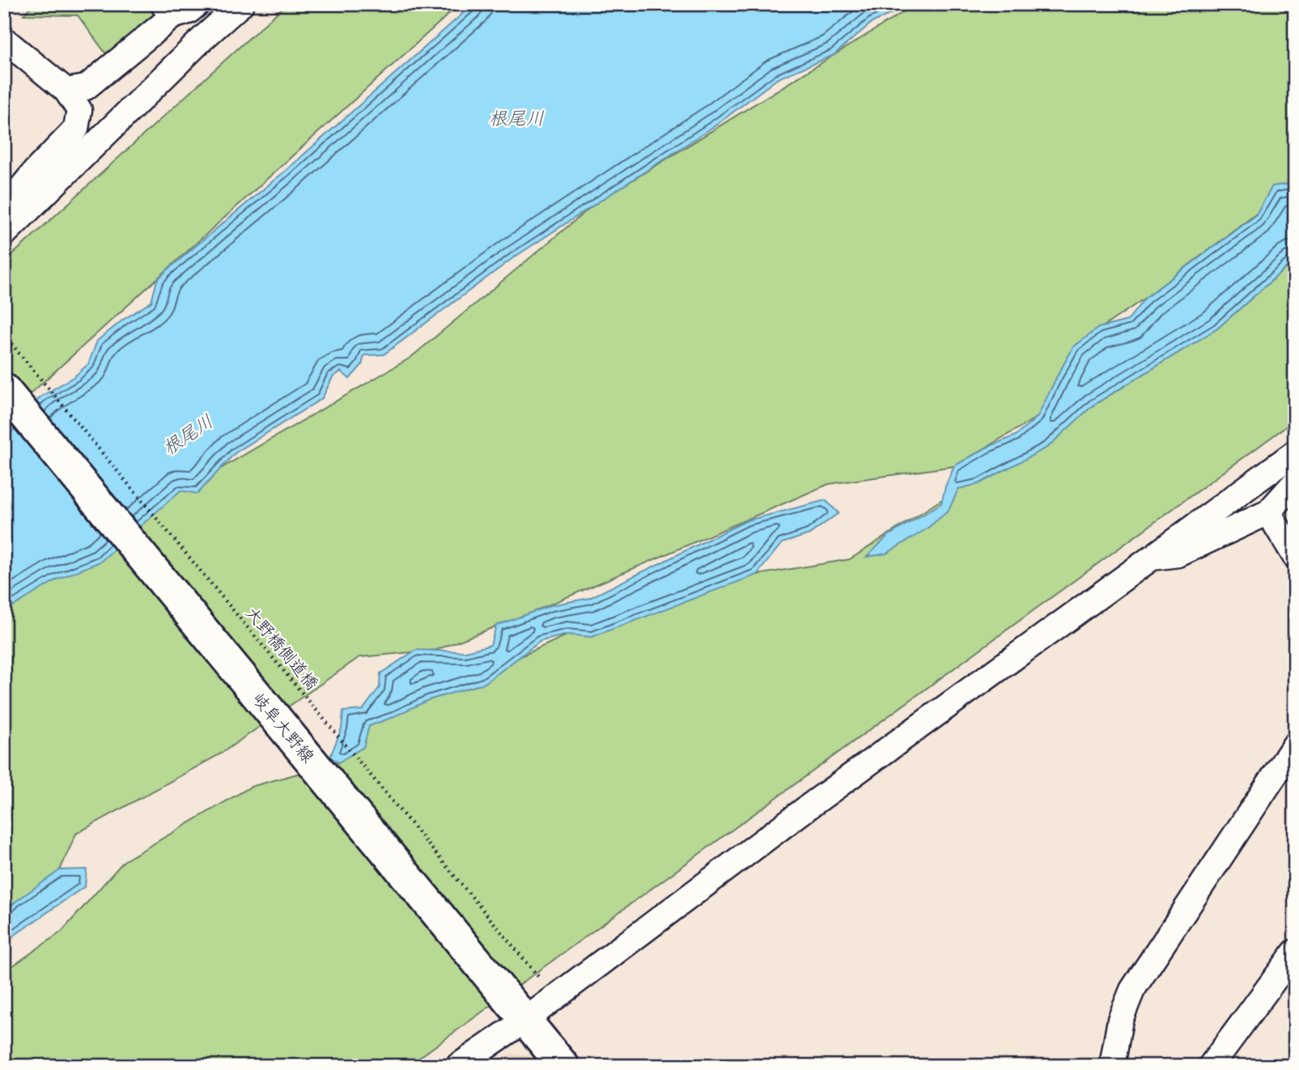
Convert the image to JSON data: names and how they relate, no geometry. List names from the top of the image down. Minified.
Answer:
{"streets":{"main road":["岐阜大野線"],"path":["大野橋側道橋"]},"water":["根尾川"]}
